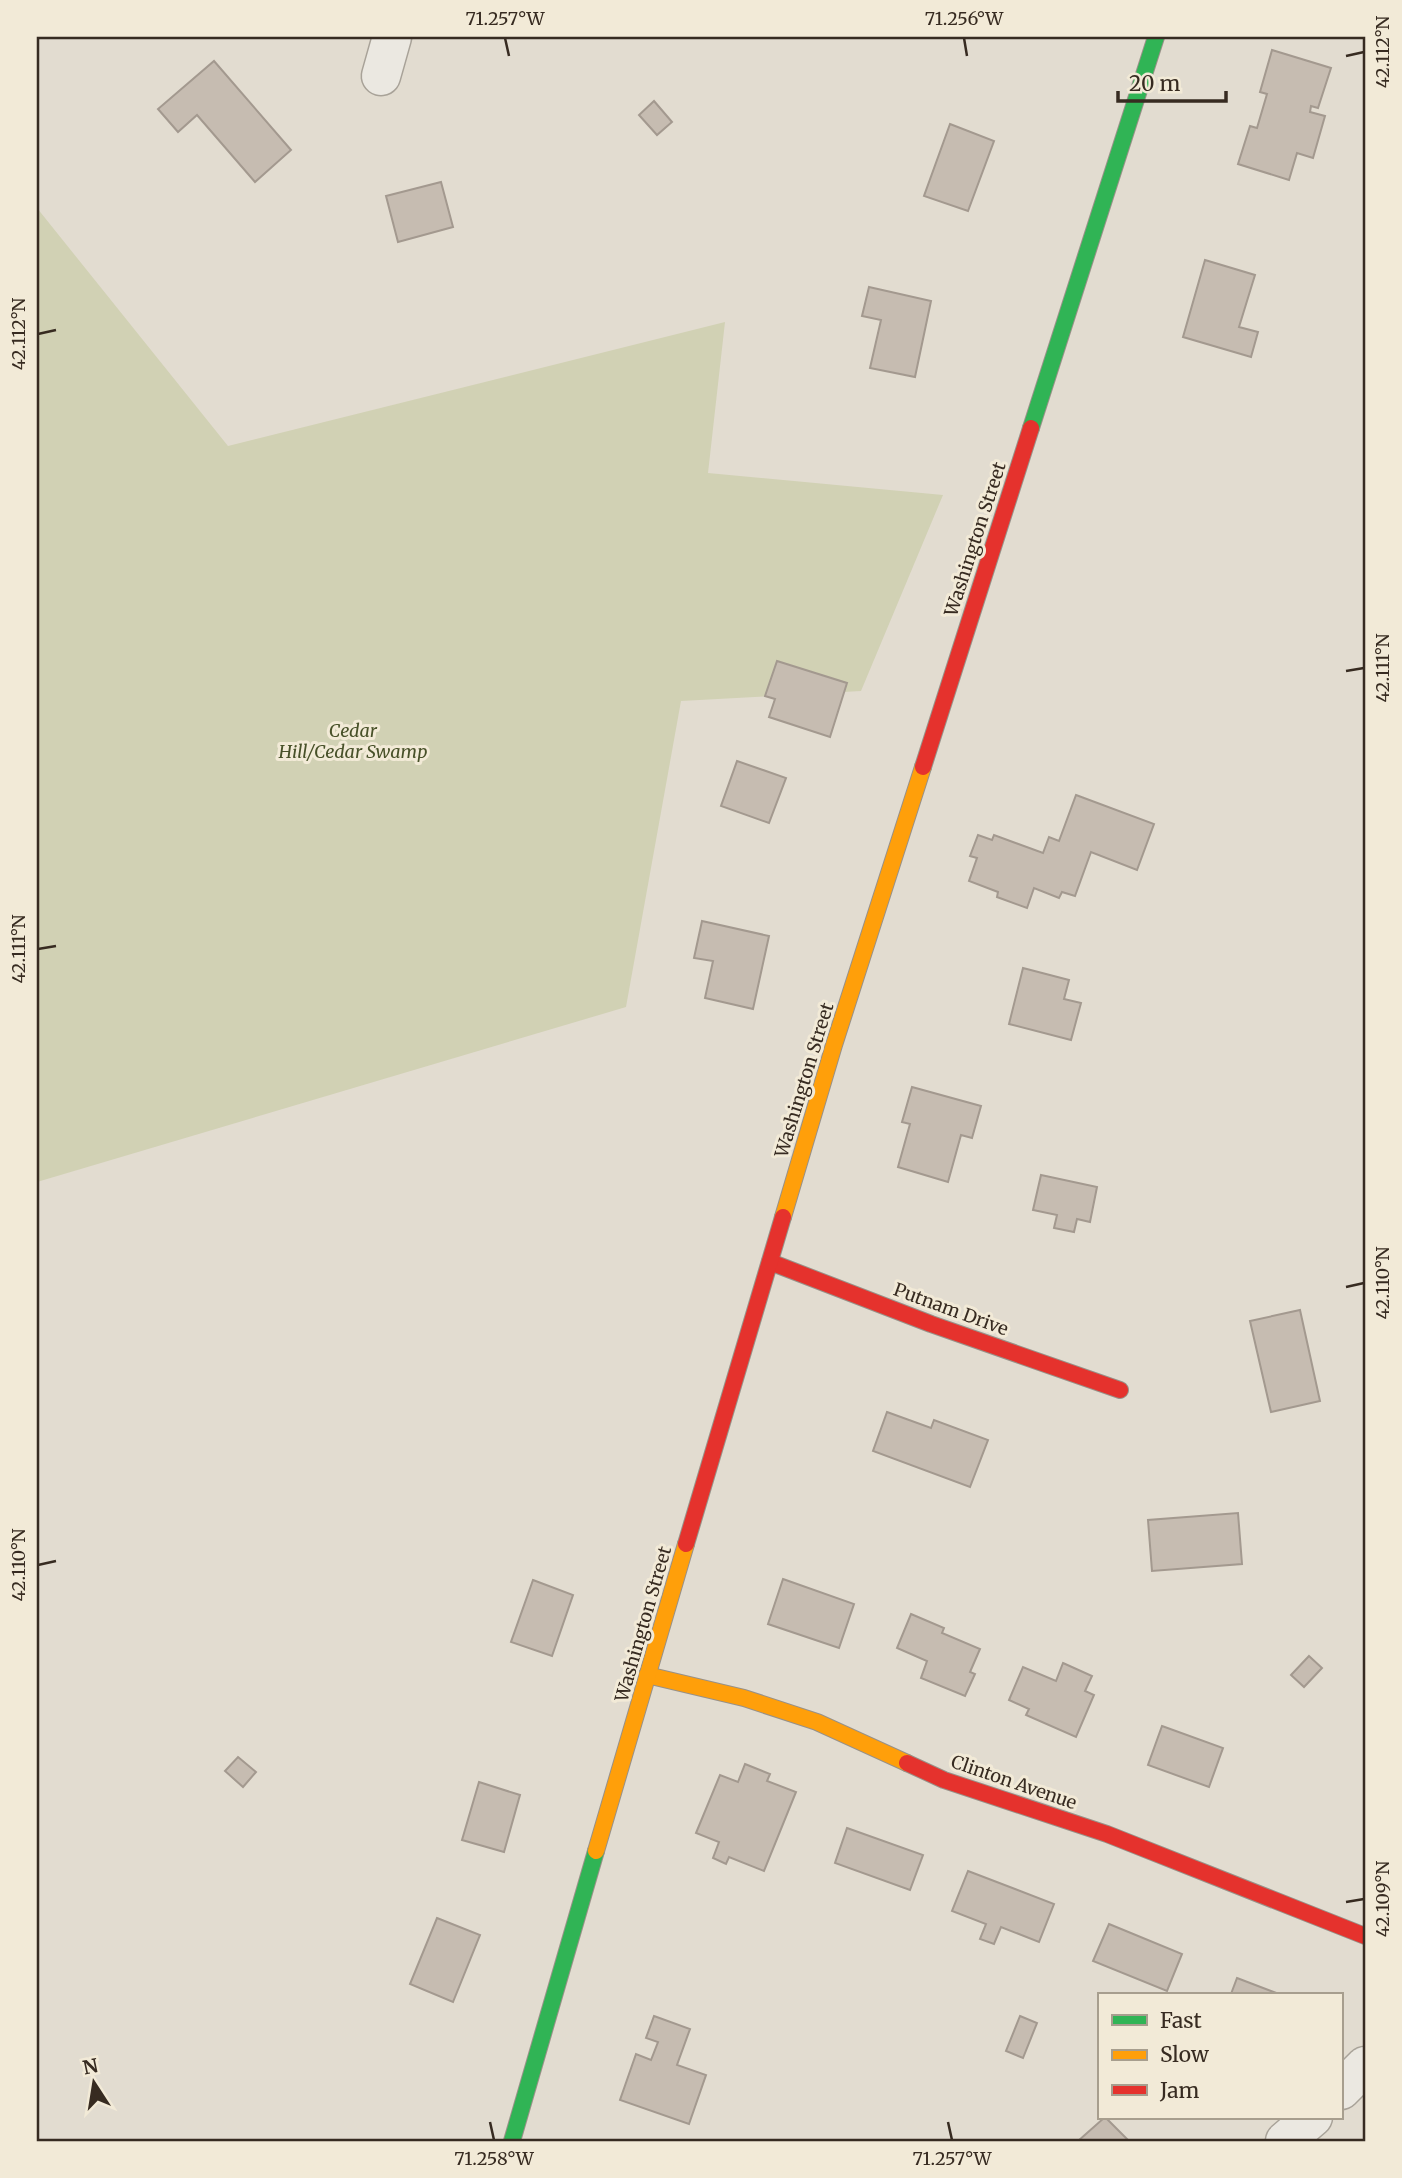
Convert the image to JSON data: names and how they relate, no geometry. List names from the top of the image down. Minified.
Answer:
{"streets":{"main road":["Washington Street","Putnam Drive","Clinton Avenue"]},"crossings":[["Washington Street","Putnam Drive"],["Washington Street","Clinton Avenue"]],"parks":["Cedar Hill/Cedar Swamp"],"legend":["Fast","Slow","Jam"],"scale_bar":"20 m","north":"top","coordinates":["71.257°W","71.256°W","42.112°N","42.111°N","42.110°N","42.109°N","71.258°W"]}
